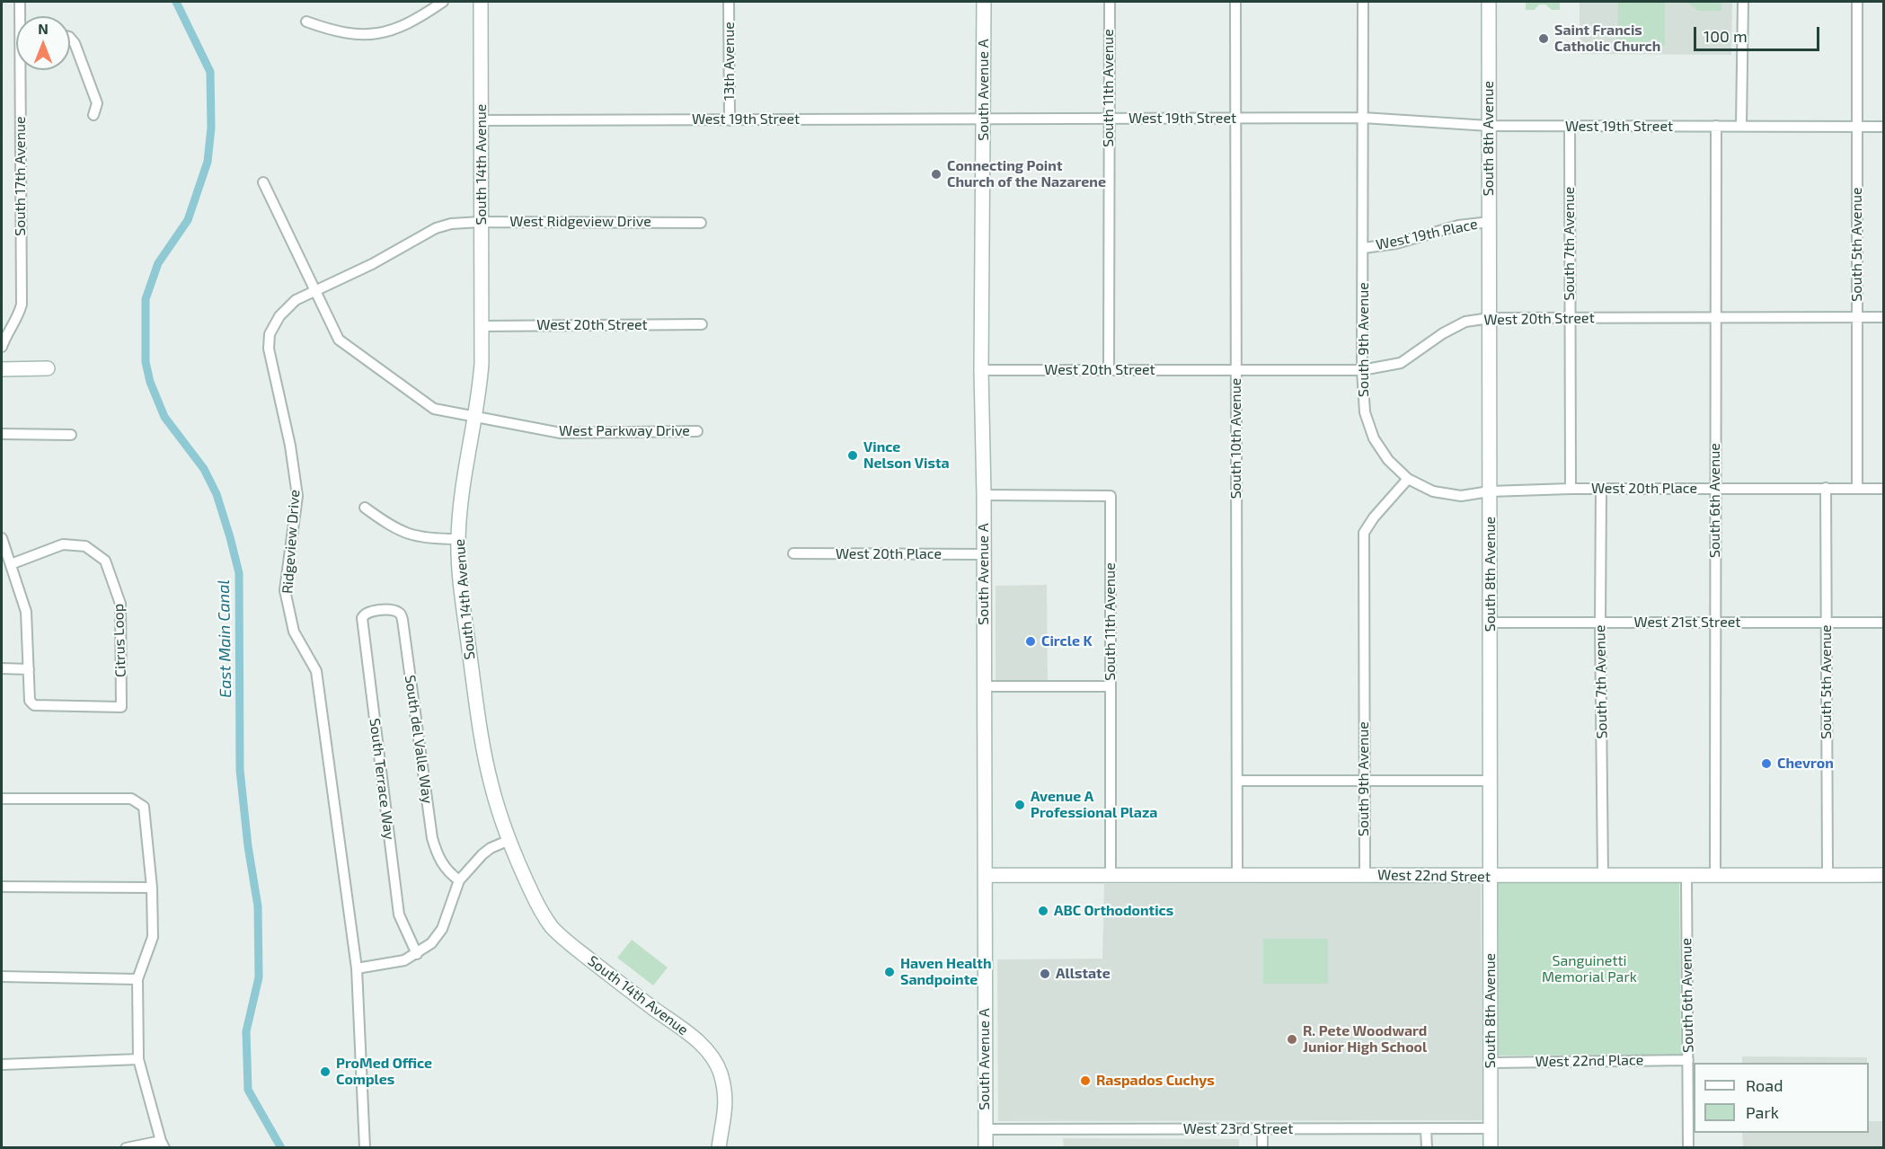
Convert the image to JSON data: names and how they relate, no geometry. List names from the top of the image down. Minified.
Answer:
{"streets":{"street":["13th Avenue","South 11th Avenue","South Avenue A","West 19th Street","South 8th Avenue","South 14th Avenue","South 17th Avenue","West Ridgeview Drive","West 19th Place","South 7th Avenue","South 5th Avenue","West 20th Street","South 9th Avenue","West Parkway Drive","South 10th Avenue","West 20th Place","South 6th Avenue","Ridgeview Drive","West 21st Street","Citrus Loop","South del Valle Way","South Terrace Way","West 22nd Street","West 22nd Place","West 23rd Street"]},"crossings":[["13th Avenue","West 19th Street"],["South 11th Avenue","South Avenue A"],["South 11th Avenue","West 19th Street"],["South 11th Avenue","West 20th Street"],["South 11th Avenue","West 22nd Street"],["South Avenue A","West 19th Street"],["South Avenue A","West 20th Street"],["South Avenue A","West 20th Place"],["South Avenue A","West 22nd Street"],["South Avenue A","West 23rd Street"],["West 19th Street","South 8th Avenue"],["West 19th Street","South 14th Avenue"],["West 19th Street","South 7th Avenue"],["West 19th Street","South 5th Avenue"],["West 19th Street","South 9th Avenue"],["West 19th Street","South 10th Avenue"],["West 19th Street","South 6th Avenue"],["South 8th Avenue","West 19th Place"],["South 8th Avenue","West 20th Street"],["South 8th Avenue","West 20th Place"],["South 8th Avenue","West 21st Street"],["South 8th Avenue","West 22nd Street"],["South 8th Avenue","West 22nd Place"],["South 8th Avenue","West 23rd Street"],["South 14th Avenue","West Ridgeview Drive"],["South 14th Avenue","West 20th Street"],["South 14th Avenue","West Parkway Drive"],["West Ridgeview Drive","West Parkway Drive"],["West Ridgeview Drive","Ridgeview Drive"],["West 19th Place","South 9th Avenue"],["South 7th Avenue","West 20th Street"],["South 7th Avenue","West 20th Place"],["South 7th Avenue","West 21st Street"],["South 7th Avenue","West 22nd Street"],["South 5th Avenue","West 20th Street"],["South 5th Avenue","West 20th Place"],["South 5th Avenue","West 21st Street"],["South 5th Avenue","West 22nd Street"],["West 20th Street","South 9th Avenue"],["West 20th Street","South 10th Avenue"],["West 20th Street","South 6th Avenue"],["South 9th Avenue","West 20th Place"],["South 9th Avenue","West 22nd Street"],["West Parkway Drive","Ridgeview Drive"],["South 10th Avenue","West 22nd Street"],["West 20th Place","South 6th Avenue"],["South 6th Avenue","West 21st Street"],["South 6th Avenue","West 22nd Street"],["South 6th Avenue","West 22nd Place"],["South del Valle Way","South Terrace Way"]],"water":["East Main Canal"],"parks":["Sanguinetti Memorial Park"],"places":["Saint Francis Catholic Church","Connecting Point Church of the Nazarene","Vince Nelson Vista","Circle K","Chevron","Avenue A Professional Plaza","ABC Orthodontics","Haven Health Sandpointe","Allstate","R. Pete Woodward Junior High School","ProMed Office Comples","Raspados Cuchys"],"legend":["Road","Park"],"scale_bar":"100 m","north":"top"}
